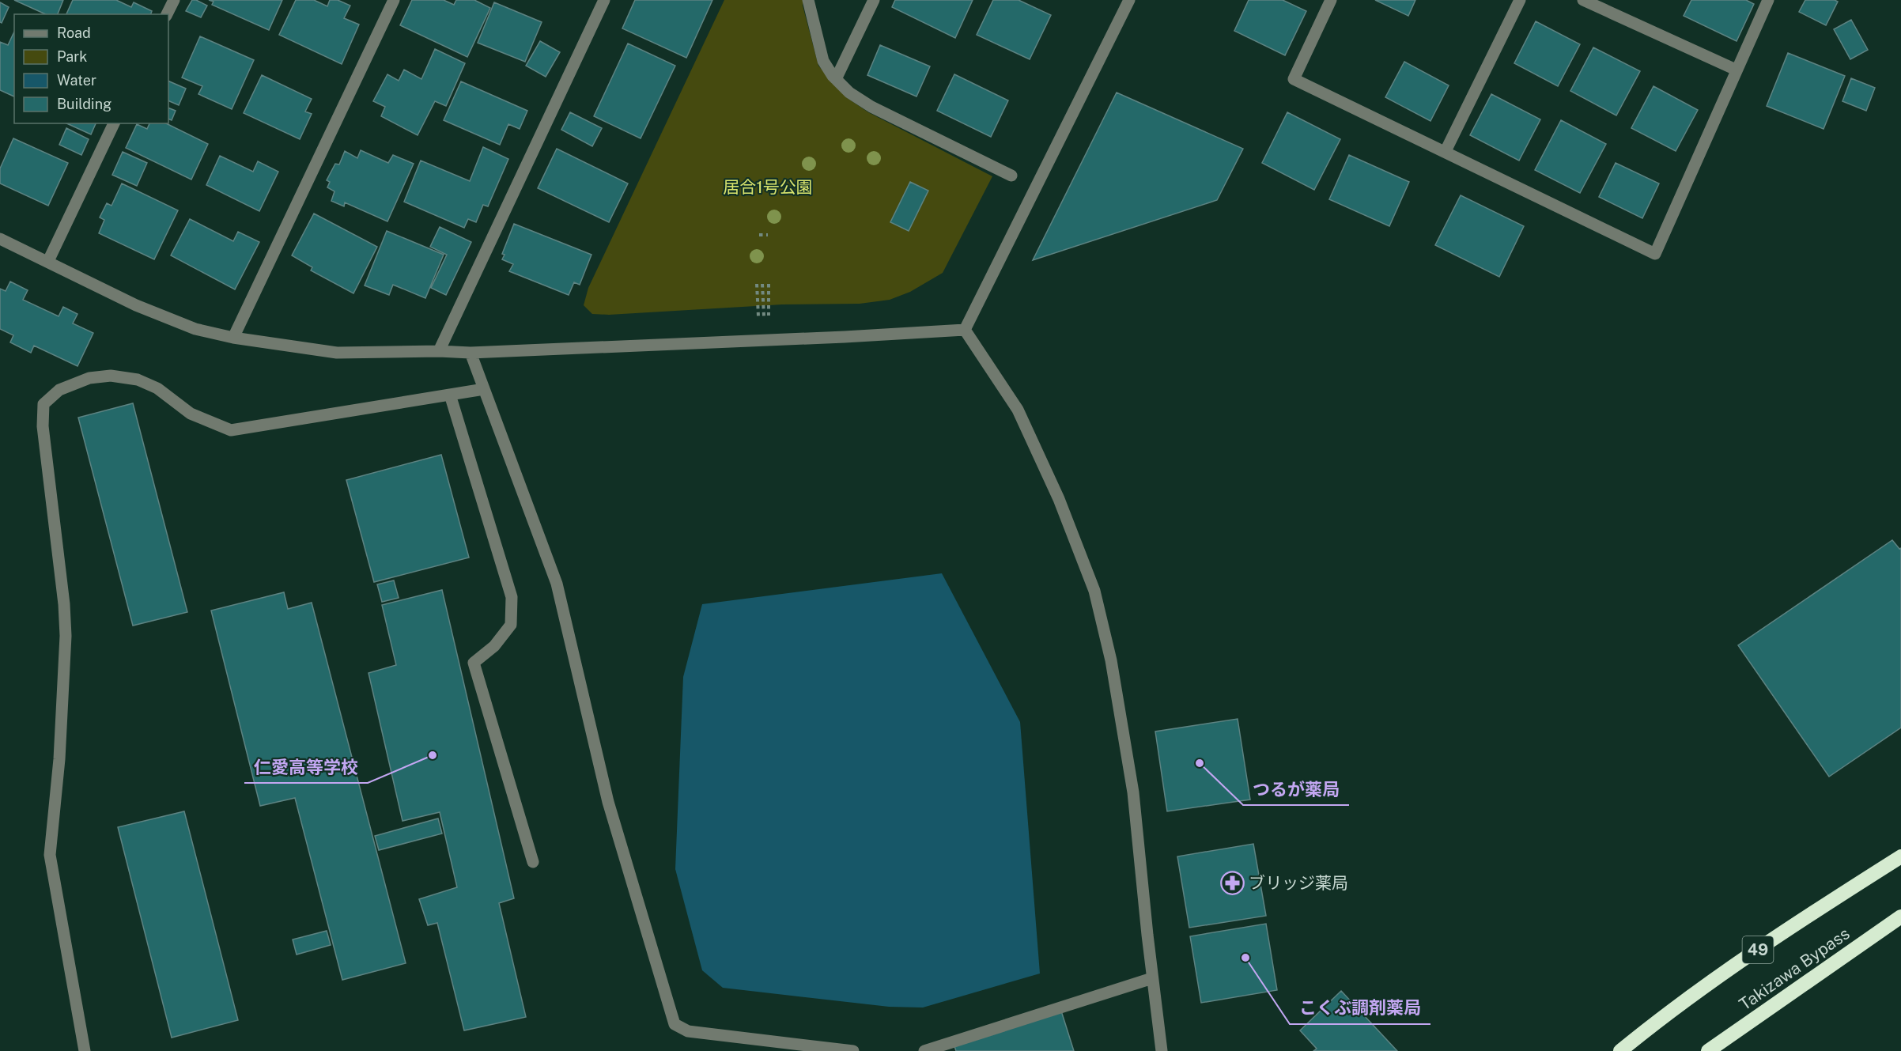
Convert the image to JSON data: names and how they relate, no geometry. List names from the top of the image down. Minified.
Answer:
{"streets":{"highway":["49","Takizawa Bypass"]},"parks":["居合1号公園"],"places":{"other":["仁愛高等学校","つるが薬局","こくぶ調剤薬局"],"pharmacy":["ブリッジ薬局"]},"legend":["Road","Park","Water","Building"]}
